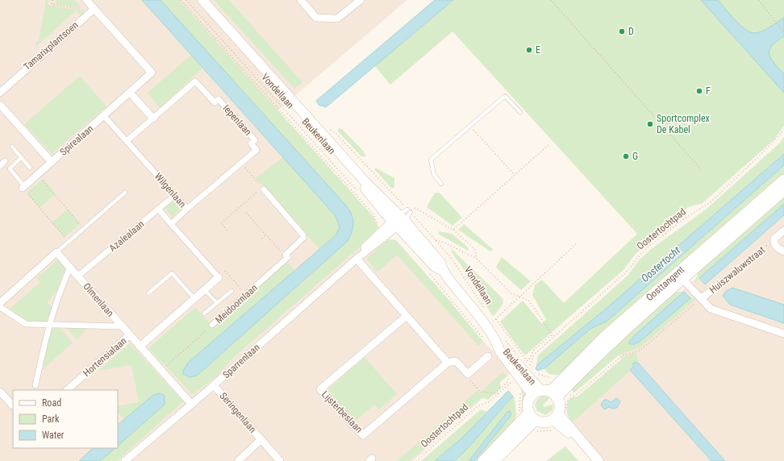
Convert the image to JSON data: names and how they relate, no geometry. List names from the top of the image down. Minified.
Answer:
{"streets":{"main road":["Oosttangent"],"street":["Tamarixplantsoen","Iepenlaan","Beukenlaan","Spirealaan","Wilgenlaan","Azalealaan","Huiszwaluwstraat","Olmenlaan","Meidoornlaan","Hortensialaan","Sparrenlaan","Lijsterbeslaan","Seringenlaan"],"path":["Vondellaan","Oostertochtpad"]},"crossings":[["Tamarixplantsoen","Spirealaan"],["Vondellaan","Beukenlaan"],["Vondellaan","Sparrenlaan"],["Beukenlaan","Oostertochtpad"],["Beukenlaan","Oosttangent"],["Beukenlaan","Sparrenlaan"],["Spirealaan","Wilgenlaan"],["Wilgenlaan","Azalealaan"],["Azalealaan","Olmenlaan"],["Olmenlaan","Meidoornlaan"],["Olmenlaan","Hortensialaan"],["Olmenlaan","Sparrenlaan"],["Sparrenlaan","Seringenlaan"]],"water":["Oostertocht"],"places":["D","E","F","Sportcomplex De Kabel","G"],"legend":["Road","Park","Water"]}
